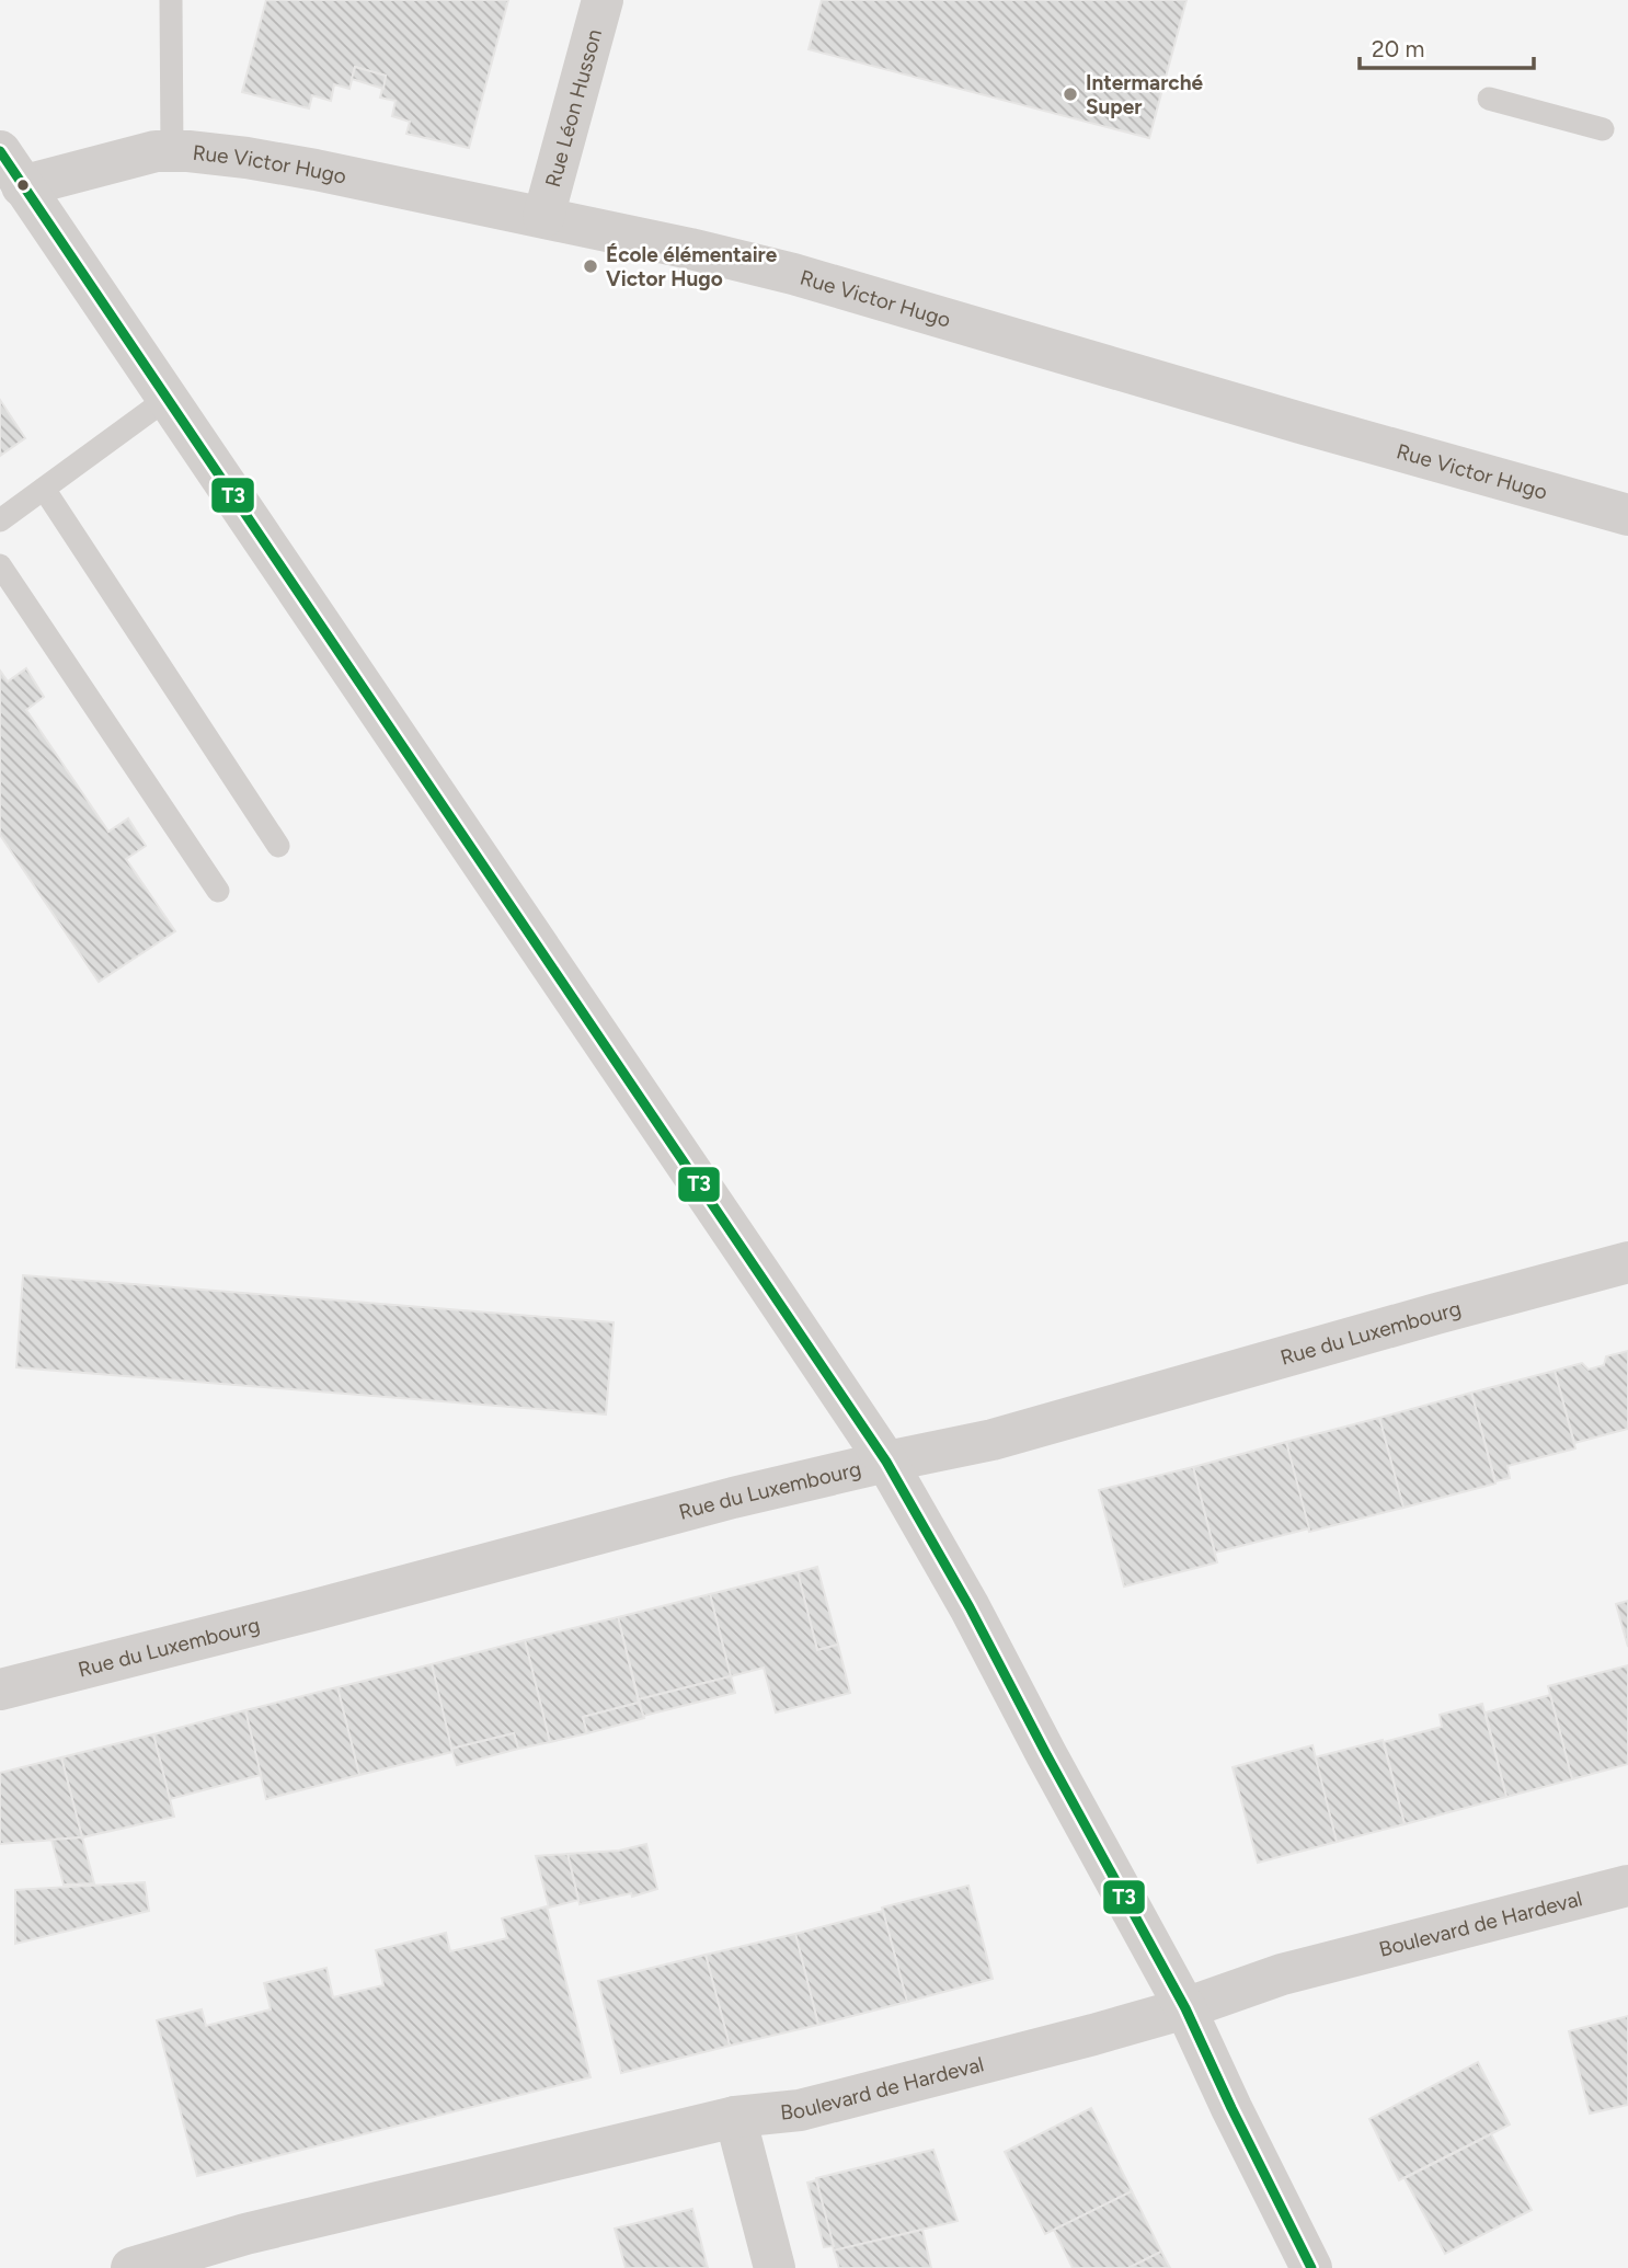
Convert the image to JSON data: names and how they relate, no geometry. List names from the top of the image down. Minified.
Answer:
{"streets":{"street":["Rue Léon Husson","Rue Victor Hugo","Rue du Luxembourg","Boulevard de Hardeval"]},"crossings":[["Rue Léon Husson","Rue Victor Hugo"]],"places":["Intermarché Super","École élémentaire Victor Hugo"],"lines":["transit line T3"],"scale_bar":"20 m"}
